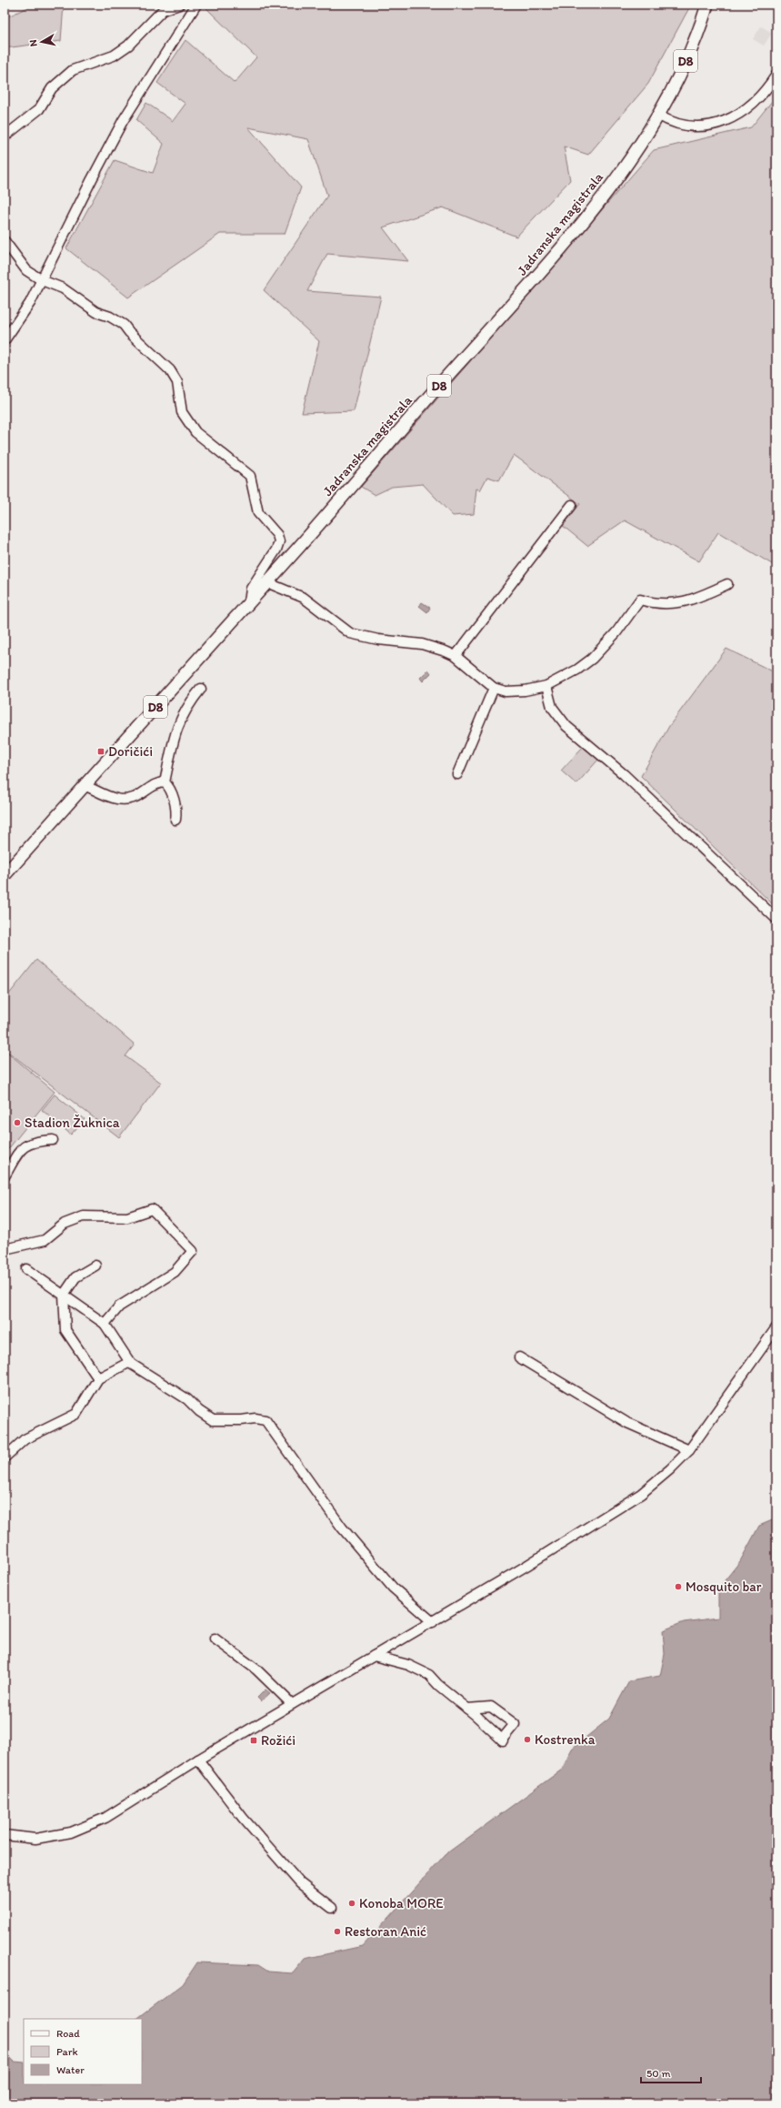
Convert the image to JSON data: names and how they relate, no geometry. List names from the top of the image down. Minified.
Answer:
{"streets":{"main road":["D8","Jadranska magistrala"]},"places":{"transit":["Doričići","Rožići"],"other":["Stadion Žuknica","Mosquito bar","Kostrenka","Konoba MORE","Restoran Anić"]},"legend":["Road","Park","Water"],"scale_bar":"50 m","north":"left"}
